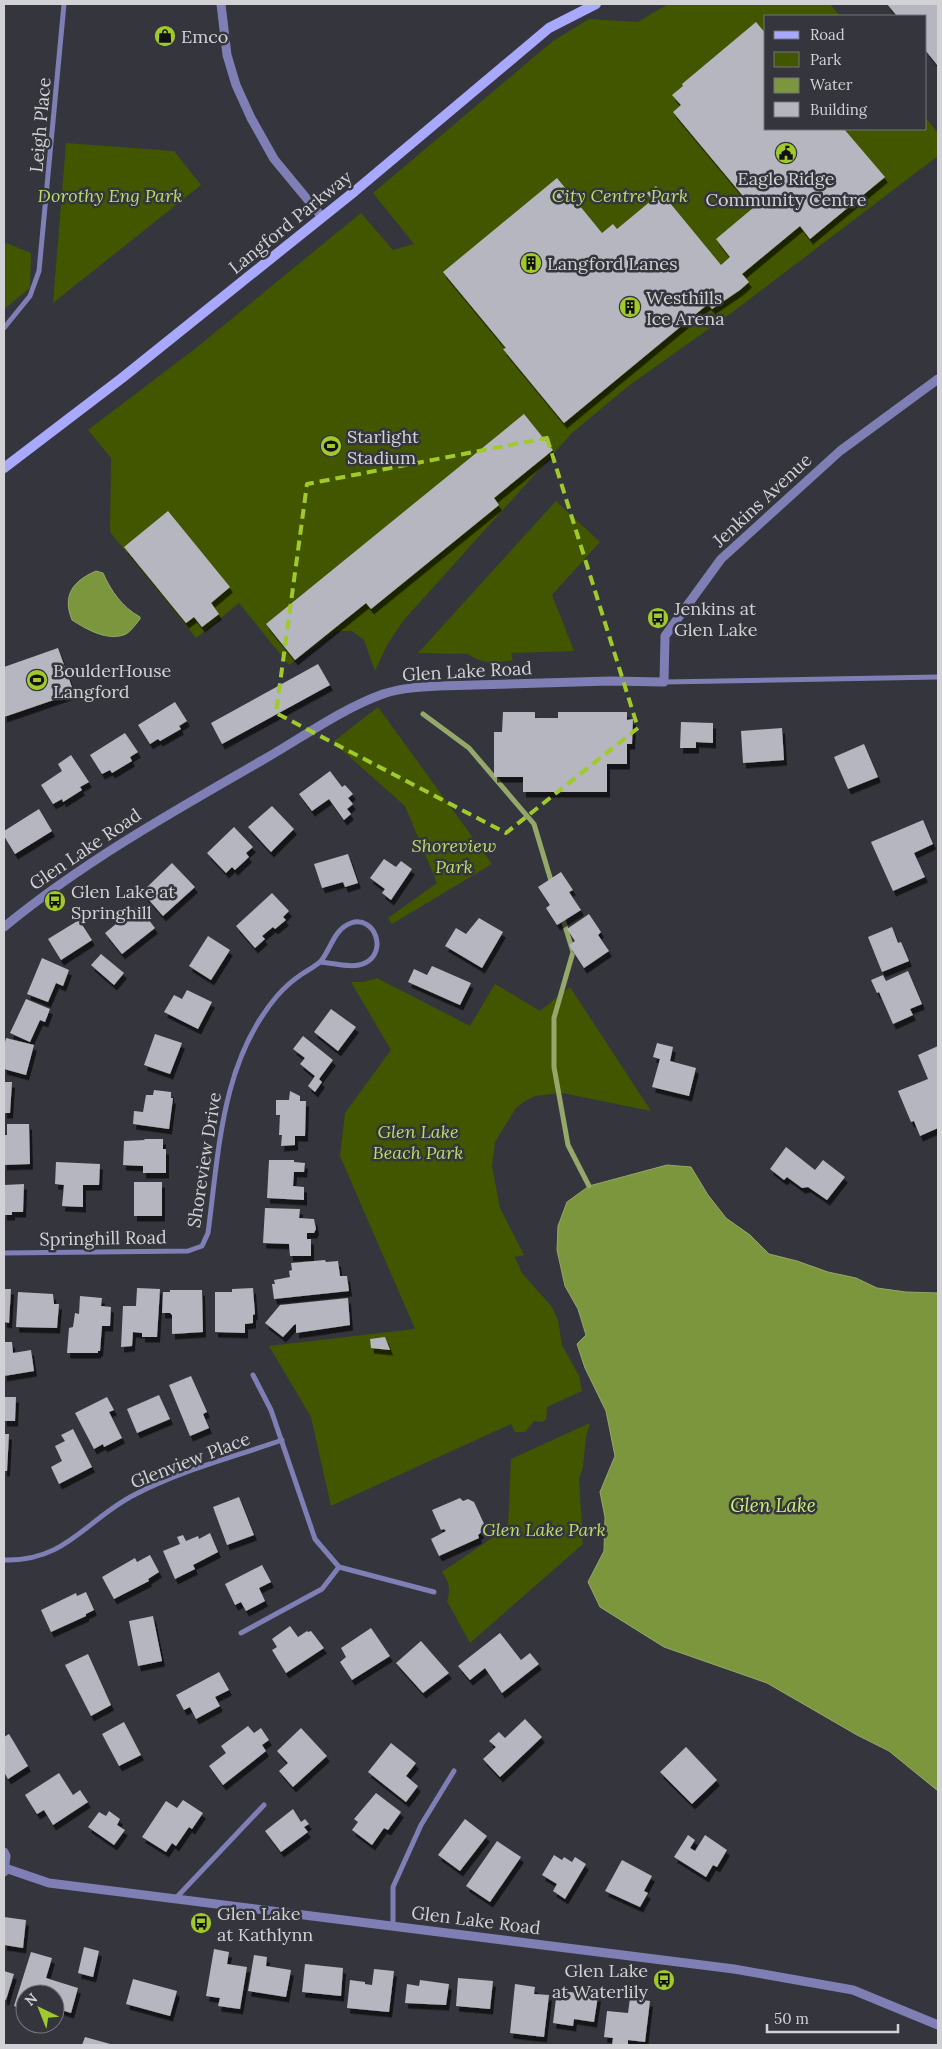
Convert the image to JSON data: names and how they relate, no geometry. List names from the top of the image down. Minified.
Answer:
{"streets":{"main road":["Langford Parkway"],"street":["Leigh Place","Jenkins Avenue","Glen Lake Road","Shoreview Drive","Springhill Road","Glenview Place"]},"crossings":[["Jenkins Avenue","Glen Lake Road"],["Shoreview Drive","Springhill Road"]],"water":["Glen Lake"],"parks":["Dorothy Eng Park","City Centre Park","Shoreview Park","Glen Lake Beach Park","Glen Lake Park"],"places":{"shop":["Emco"],"public building":["Eagle Ridge Community Centre"],"building":["Langford Lanes","Westhills Ice Arena"],"sports":["Starlight Stadium","BoulderHouse Langford"],"bus stop":["Jenkins at Glen Lake","Glen Lake at Springhill","Glen Lake at Kathlynn","Glen Lake at Waterlily"]},"legend":["Road","Park","Water","Building"],"scale_bar":"50 m","north":"top left"}
